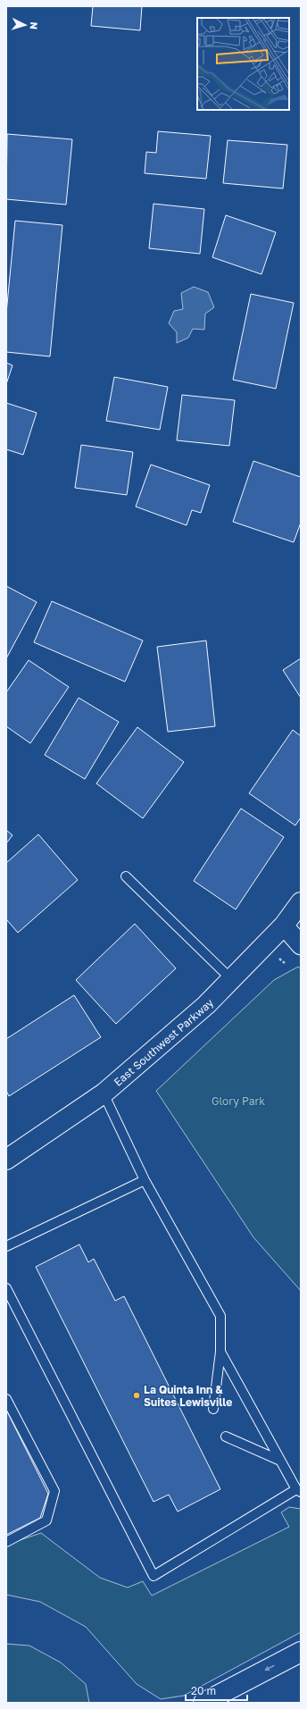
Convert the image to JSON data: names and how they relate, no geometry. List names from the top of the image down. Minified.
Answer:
{"streets":{"street":["East Southwest Parkway"]},"parks":["Glory Park"],"places":["La Quinta Inn & Suites Lewisville"],"scale_bar":"20 m","north":"right"}
